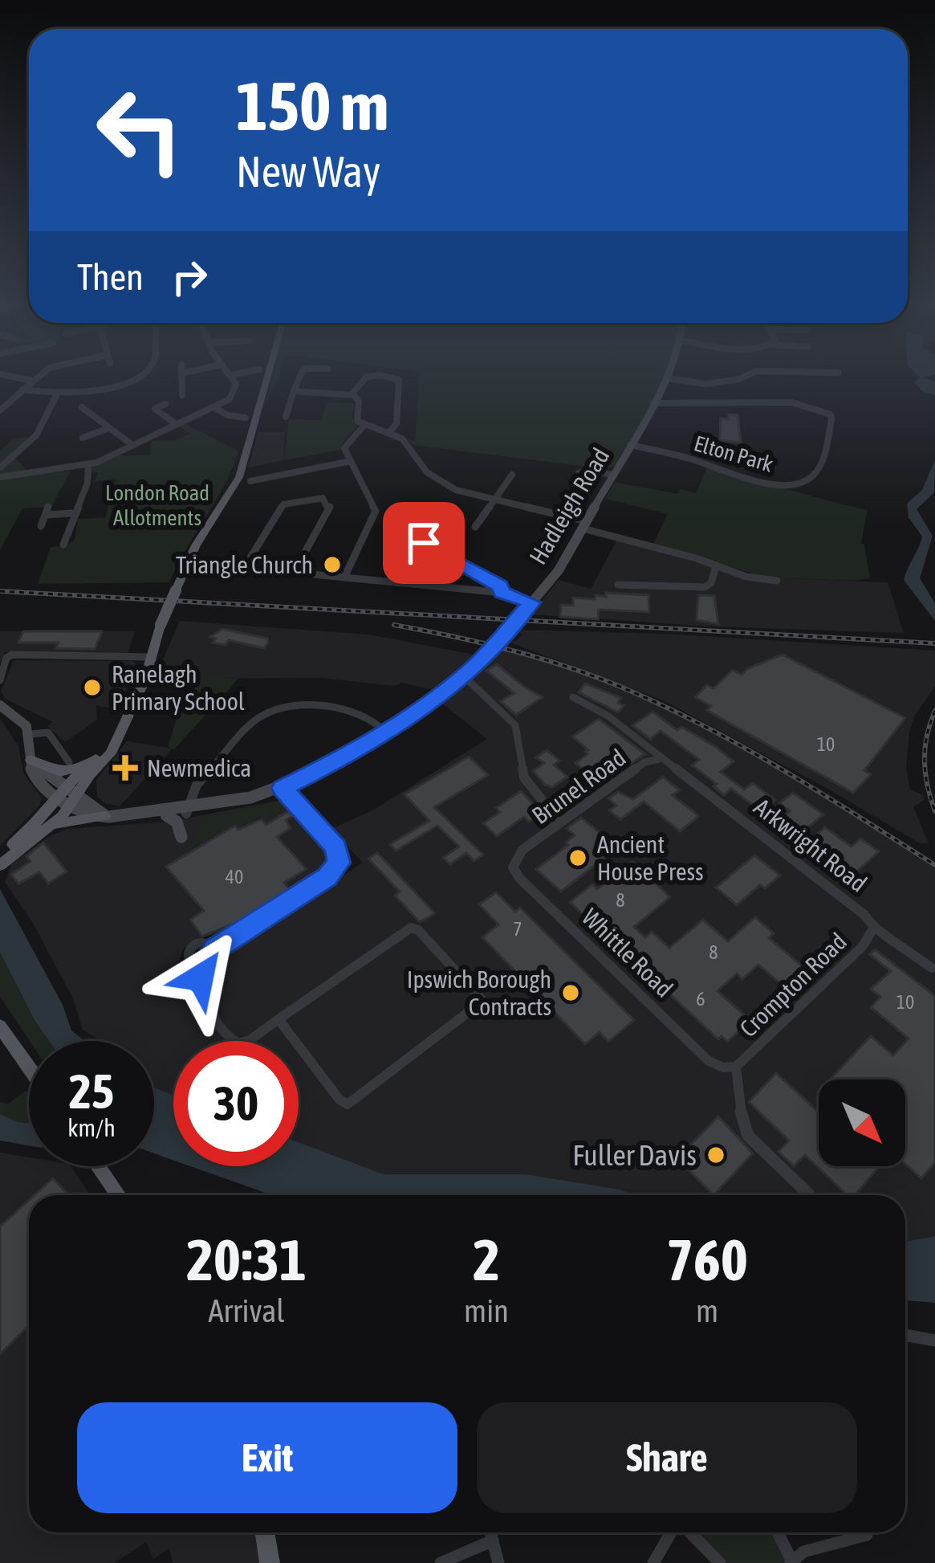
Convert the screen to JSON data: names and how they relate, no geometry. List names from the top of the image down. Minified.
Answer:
{"streets":{"street":["Elton Park","Hadleigh Road","Brunel Road","Arkwright Road","Whittle Road","Crompton Road"]},"crossings":[["Elton Park","Hadleigh Road"],["Brunel Road","Arkwright Road"],["Brunel Road","Whittle Road"],["Arkwright Road","Crompton Road"],["Whittle Road","Crompton Road"]],"parks":["London Road Allotments"],"places":{"other":["Triangle Church","Ranelagh Primary School","Ancient House Press","Ipswich Borough Contracts","Fuller Davis"],"health":["Newmedica"]},"house_numbers":["10","40","8","7","8","6","10"],"north":"bottom right","page":{"turn":["150 m","New Way"],"then":"Then","speed":"25 km/h","limit":"30","eta":["20:31","Arrival","2","min","760","m"],"buttons":["Exit","Share"]}}
